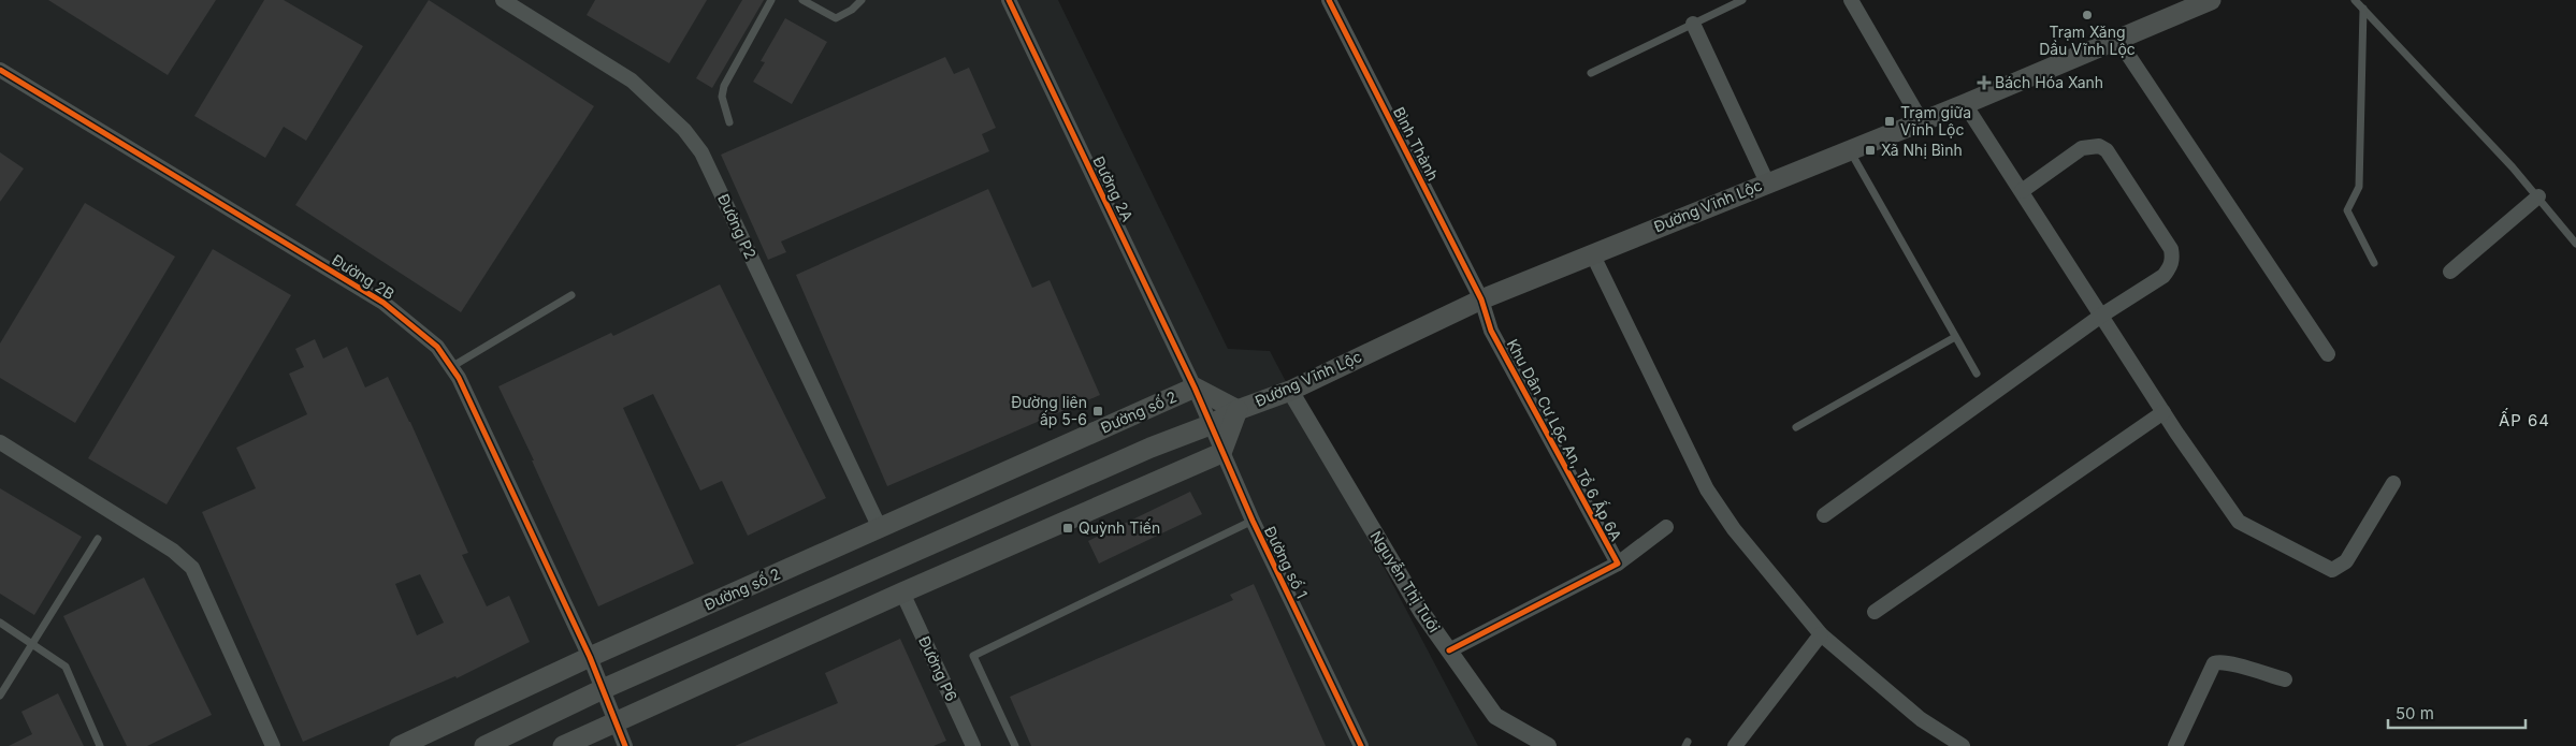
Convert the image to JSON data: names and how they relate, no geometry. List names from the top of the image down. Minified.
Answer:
{"streets":{"main road":["Đường Vĩnh Lộc","Đường số 2"],"street":["Bình Thành","Đường 2A","Đường P2","Đường 2B","Khu Dân Cư Lộc An, Tổ 6 Ấp 6A","Đường số 1","Nguyễn Thị Tuôi","Đường P6"]},"crossings":[["Bình Thành","Đường Vĩnh Lộc"],["Bình Thành","Khu Dân Cư Lộc An, Tổ 6 Ấp 6A"],["Đường 2A","Đường số 2"],["Đường 2A","Đường số 1"],["Đường Vĩnh Lộc","Đường số 2"],["Đường Vĩnh Lộc","Khu Dân Cư Lộc An, Tổ 6 Ấp 6A"],["Đường Vĩnh Lộc","Đường số 1"],["Đường Vĩnh Lộc","Nguyễn Thị Tuôi"],["Đường P2","Đường số 2"],["Đường 2B","Đường số 2"],["Đường số 2","Đường số 1"],["Khu Dân Cư Lộc An, Tổ 6 Ấp 6A","Nguyễn Thị Tuôi"]],"districts":["ẤP 64"],"places":{"other":["Trạm Xăng Dầu Vĩnh Lộc"],"health":["Bách Hóa Xanh"],"transit":["Trạm giữa Vĩnh Lộc","Xã Nhị Bình","Đường liên ấp 5-6","Quỳnh Tiến"]},"scale_bar":"50 m"}
